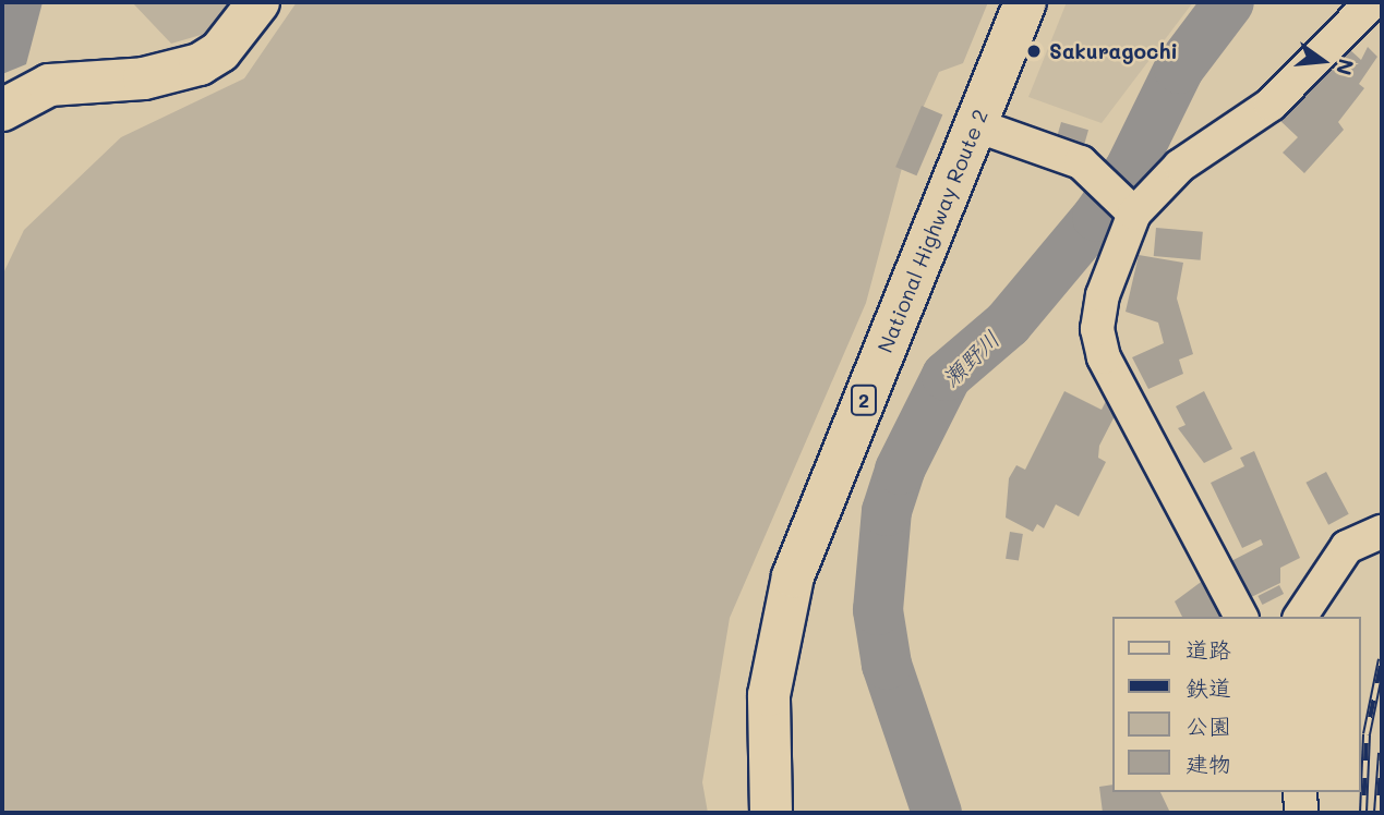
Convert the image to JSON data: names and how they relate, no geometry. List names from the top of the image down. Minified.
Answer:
{"streets":{"main road":["National Highway Route 2","2"]},"water":["瀬野川"],"places":["Sakuragochi"],"legend":["道路","鉄道","公園","建物"],"north":"right"}
